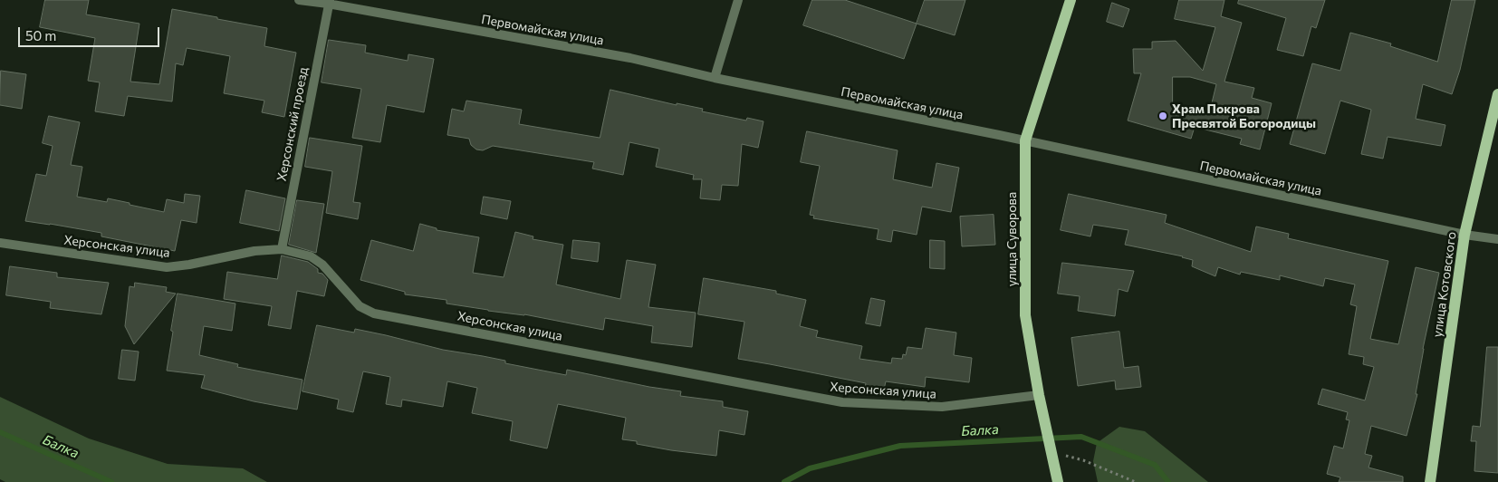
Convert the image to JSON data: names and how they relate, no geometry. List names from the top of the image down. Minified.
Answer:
{"streets":{"main road":["улица Суворова","улица Котовского"],"street":["Первомайская улица","Херсонский проезд","Херсонская улица"]},"crossings":[["Первомайская улица","Херсонский проезд"],["Первомайская улица","улица Суворова"],["Первомайская улица","улица Котовского"],["Херсонский проезд","Херсонская улица"],["улица Суворова","Херсонская улица"]],"water":["Балка"],"places":["Храм Покрова Пресвятой Богородицы"],"scale_bar":"50 m"}
